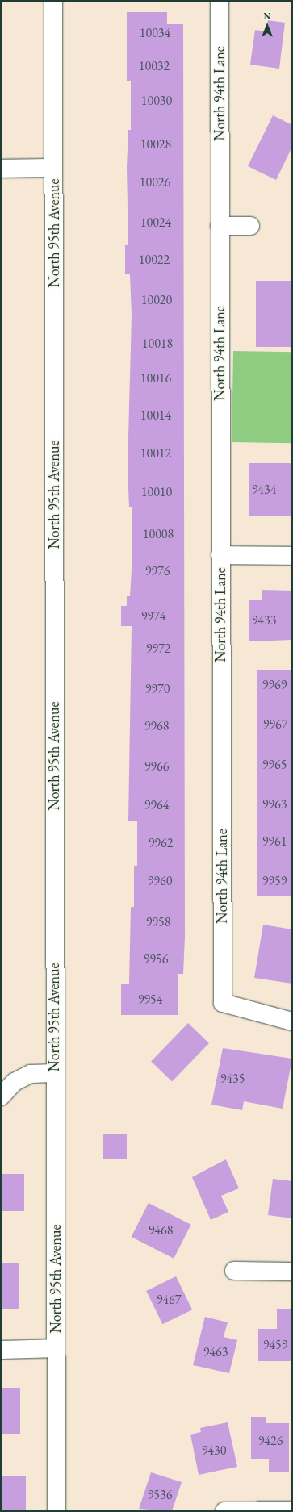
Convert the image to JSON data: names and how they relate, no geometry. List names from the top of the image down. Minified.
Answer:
{"streets":{"street":["North 94th Lane","North 95th Avenue"]},"house_numbers":["10034","10032","10030","10028","10026","10024","10022","10020","10018","10016","10014","10012","9434","10010","10008","9976","9974","9433","9972","9969","9970","9967","9968","9965","9966","9963","9964","9961","9962","9960","9959","9958","9956","9954","9435","9468","9467","9459","9463","9426","9430","9536"],"north":"top"}
